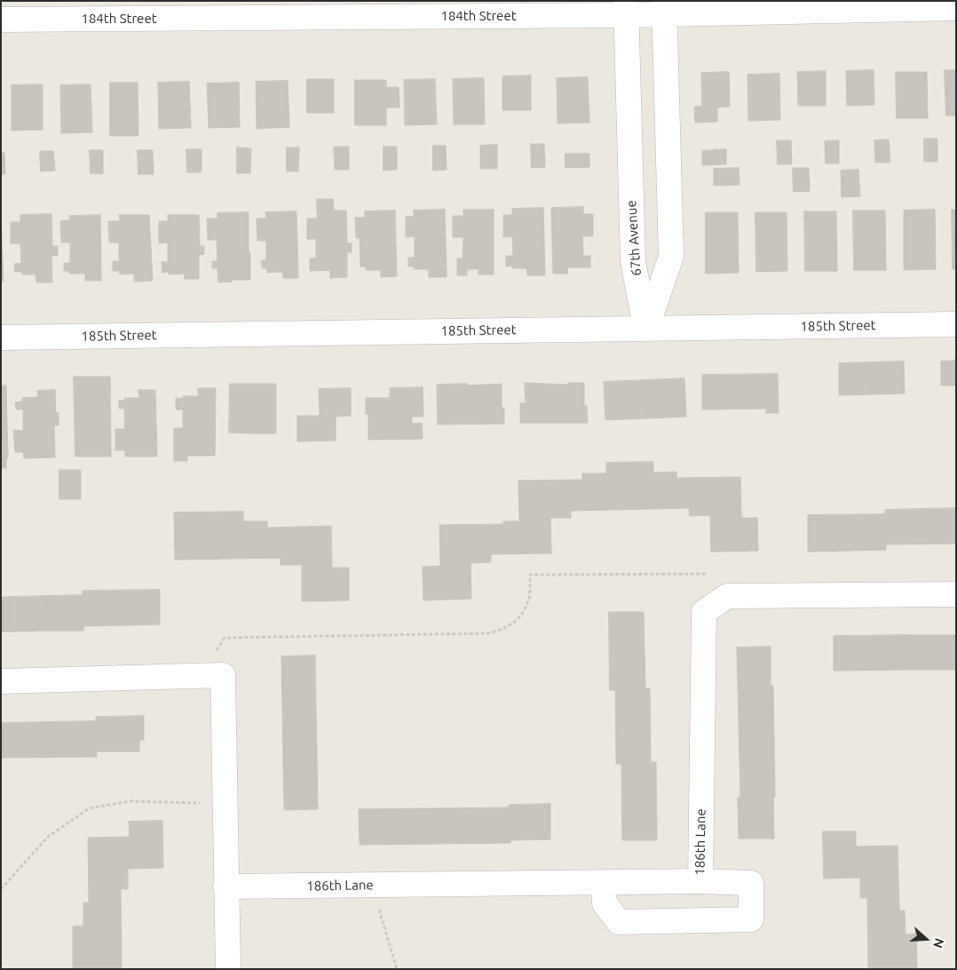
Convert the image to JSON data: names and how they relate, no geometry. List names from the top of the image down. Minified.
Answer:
{"streets":{"street":["184th Street","67th Avenue","185th Street","186th Lane"]},"crossings":[["184th Street","67th Avenue"],["67th Avenue","185th Street"]],"north":"right"}
